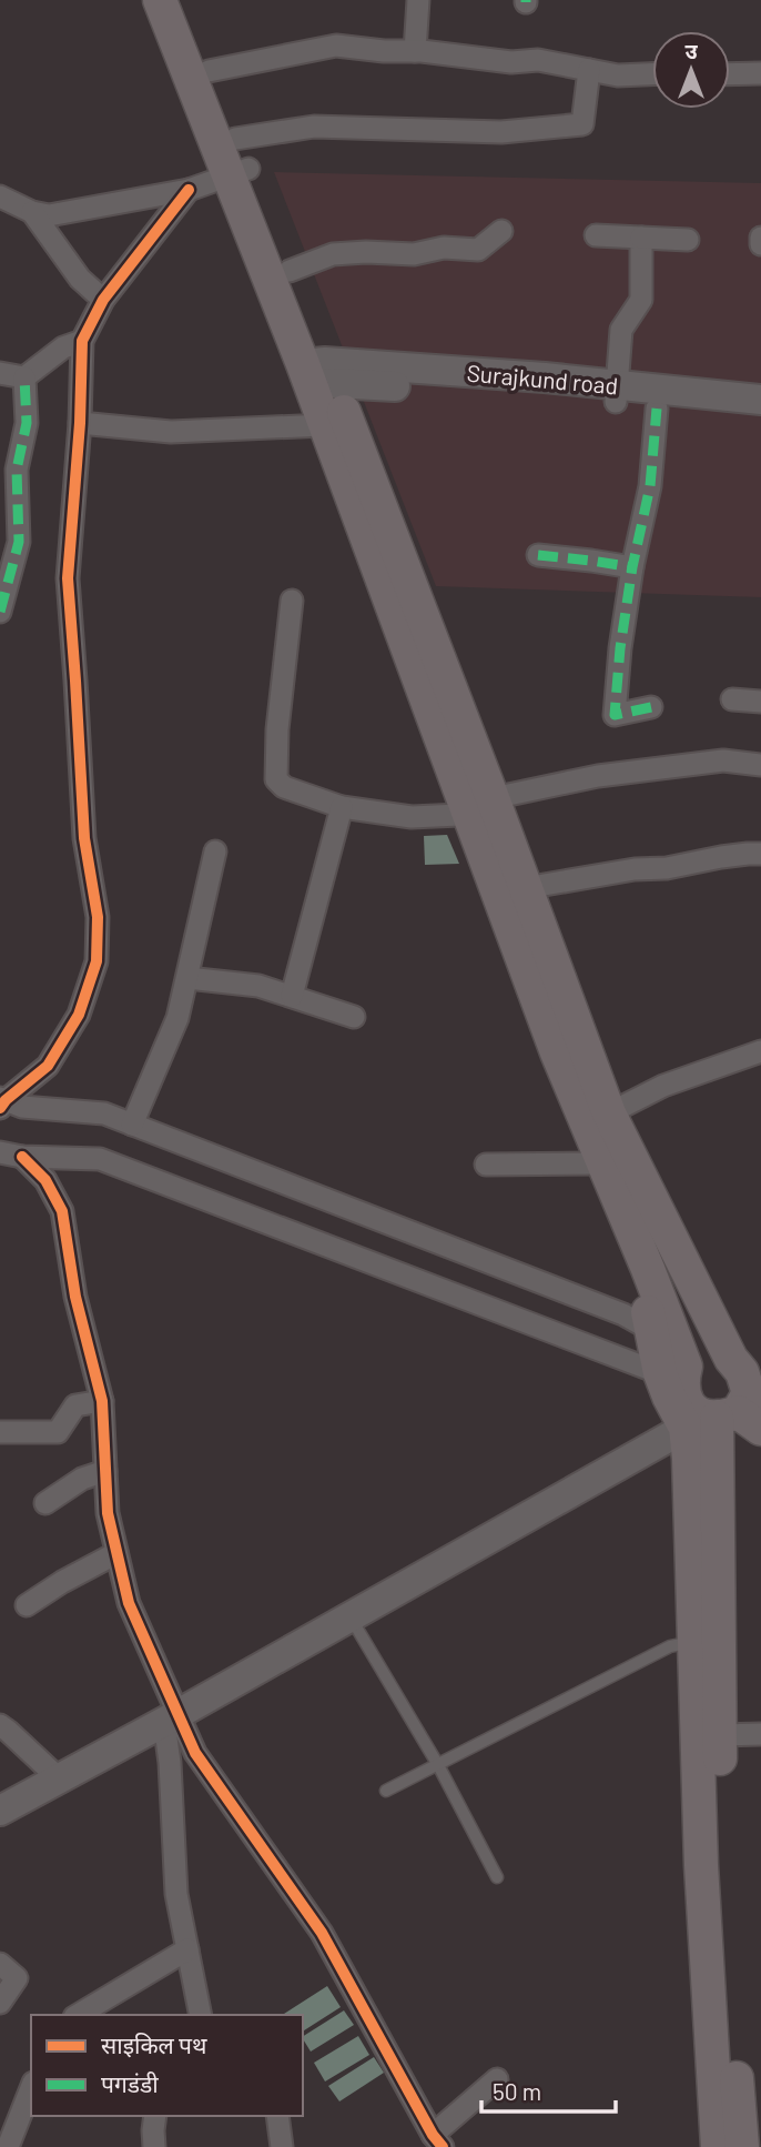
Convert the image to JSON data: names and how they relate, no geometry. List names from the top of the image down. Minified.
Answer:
{"streets":{"main road":["Surajkund road"]},"legend":["साइकिल पथ","पगडंडी"],"scale_bar":"50 m","north":"top"}
